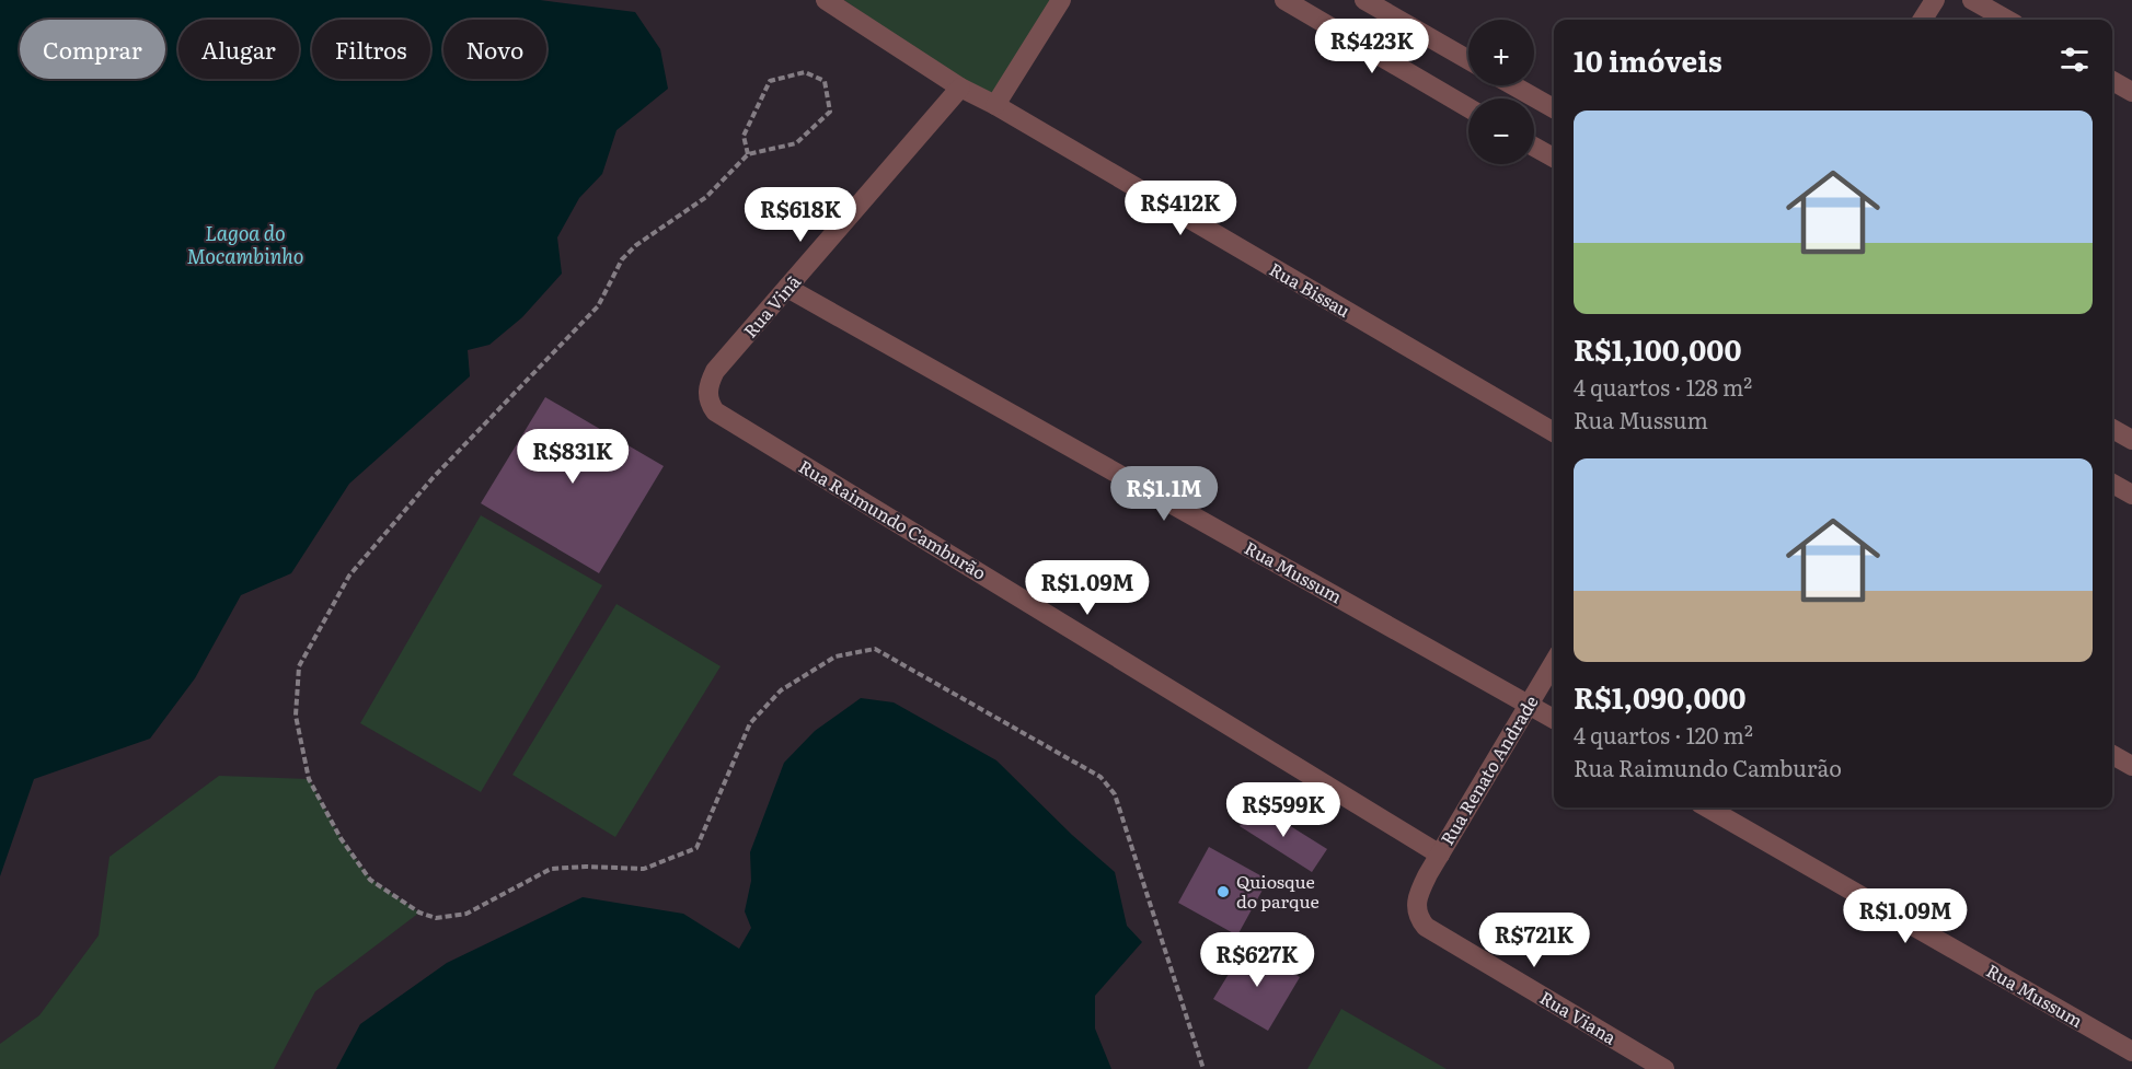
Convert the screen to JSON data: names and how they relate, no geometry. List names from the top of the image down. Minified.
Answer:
{"streets":{"street":["Rua Bissau","Rua Vinã","Rua Raimundo Camburão","Rua Mussum","Rua Renato Andrade","Rua Viana"]},"crossings":[["Rua Bissau","Rua Vinã"],["Rua Vinã","Rua Raimundo Camburão"],["Rua Vinã","Rua Mussum"],["Rua Raimundo Camburão","Rua Renato Andrade"],["Rua Raimundo Camburão","Rua Viana"],["Rua Mussum","Rua Renato Andrade"],["Rua Renato Andrade","Rua Viana"]],"water":["Lagoa do Mocambinho"],"places":["Quiosque do parque"],"page":{"price":["R$423K","R$412K","R$618K","R$831K","R$1.1M","R$1.09M","R$599K","R$1.09M","R$721K","R$627K"],"map_buttons":["+","−"],"chip":["Comprar","Alugar","Filtros","Novo"],"heading":"10 imóveis","list":[{"name":"R$1,100,000","note":"4 quartos · 128 m² · Rua Mussum"},{"name":"R$1,090,000","note":"4 quartos · 120 m² · Rua Raimundo Camburão"}]}}
